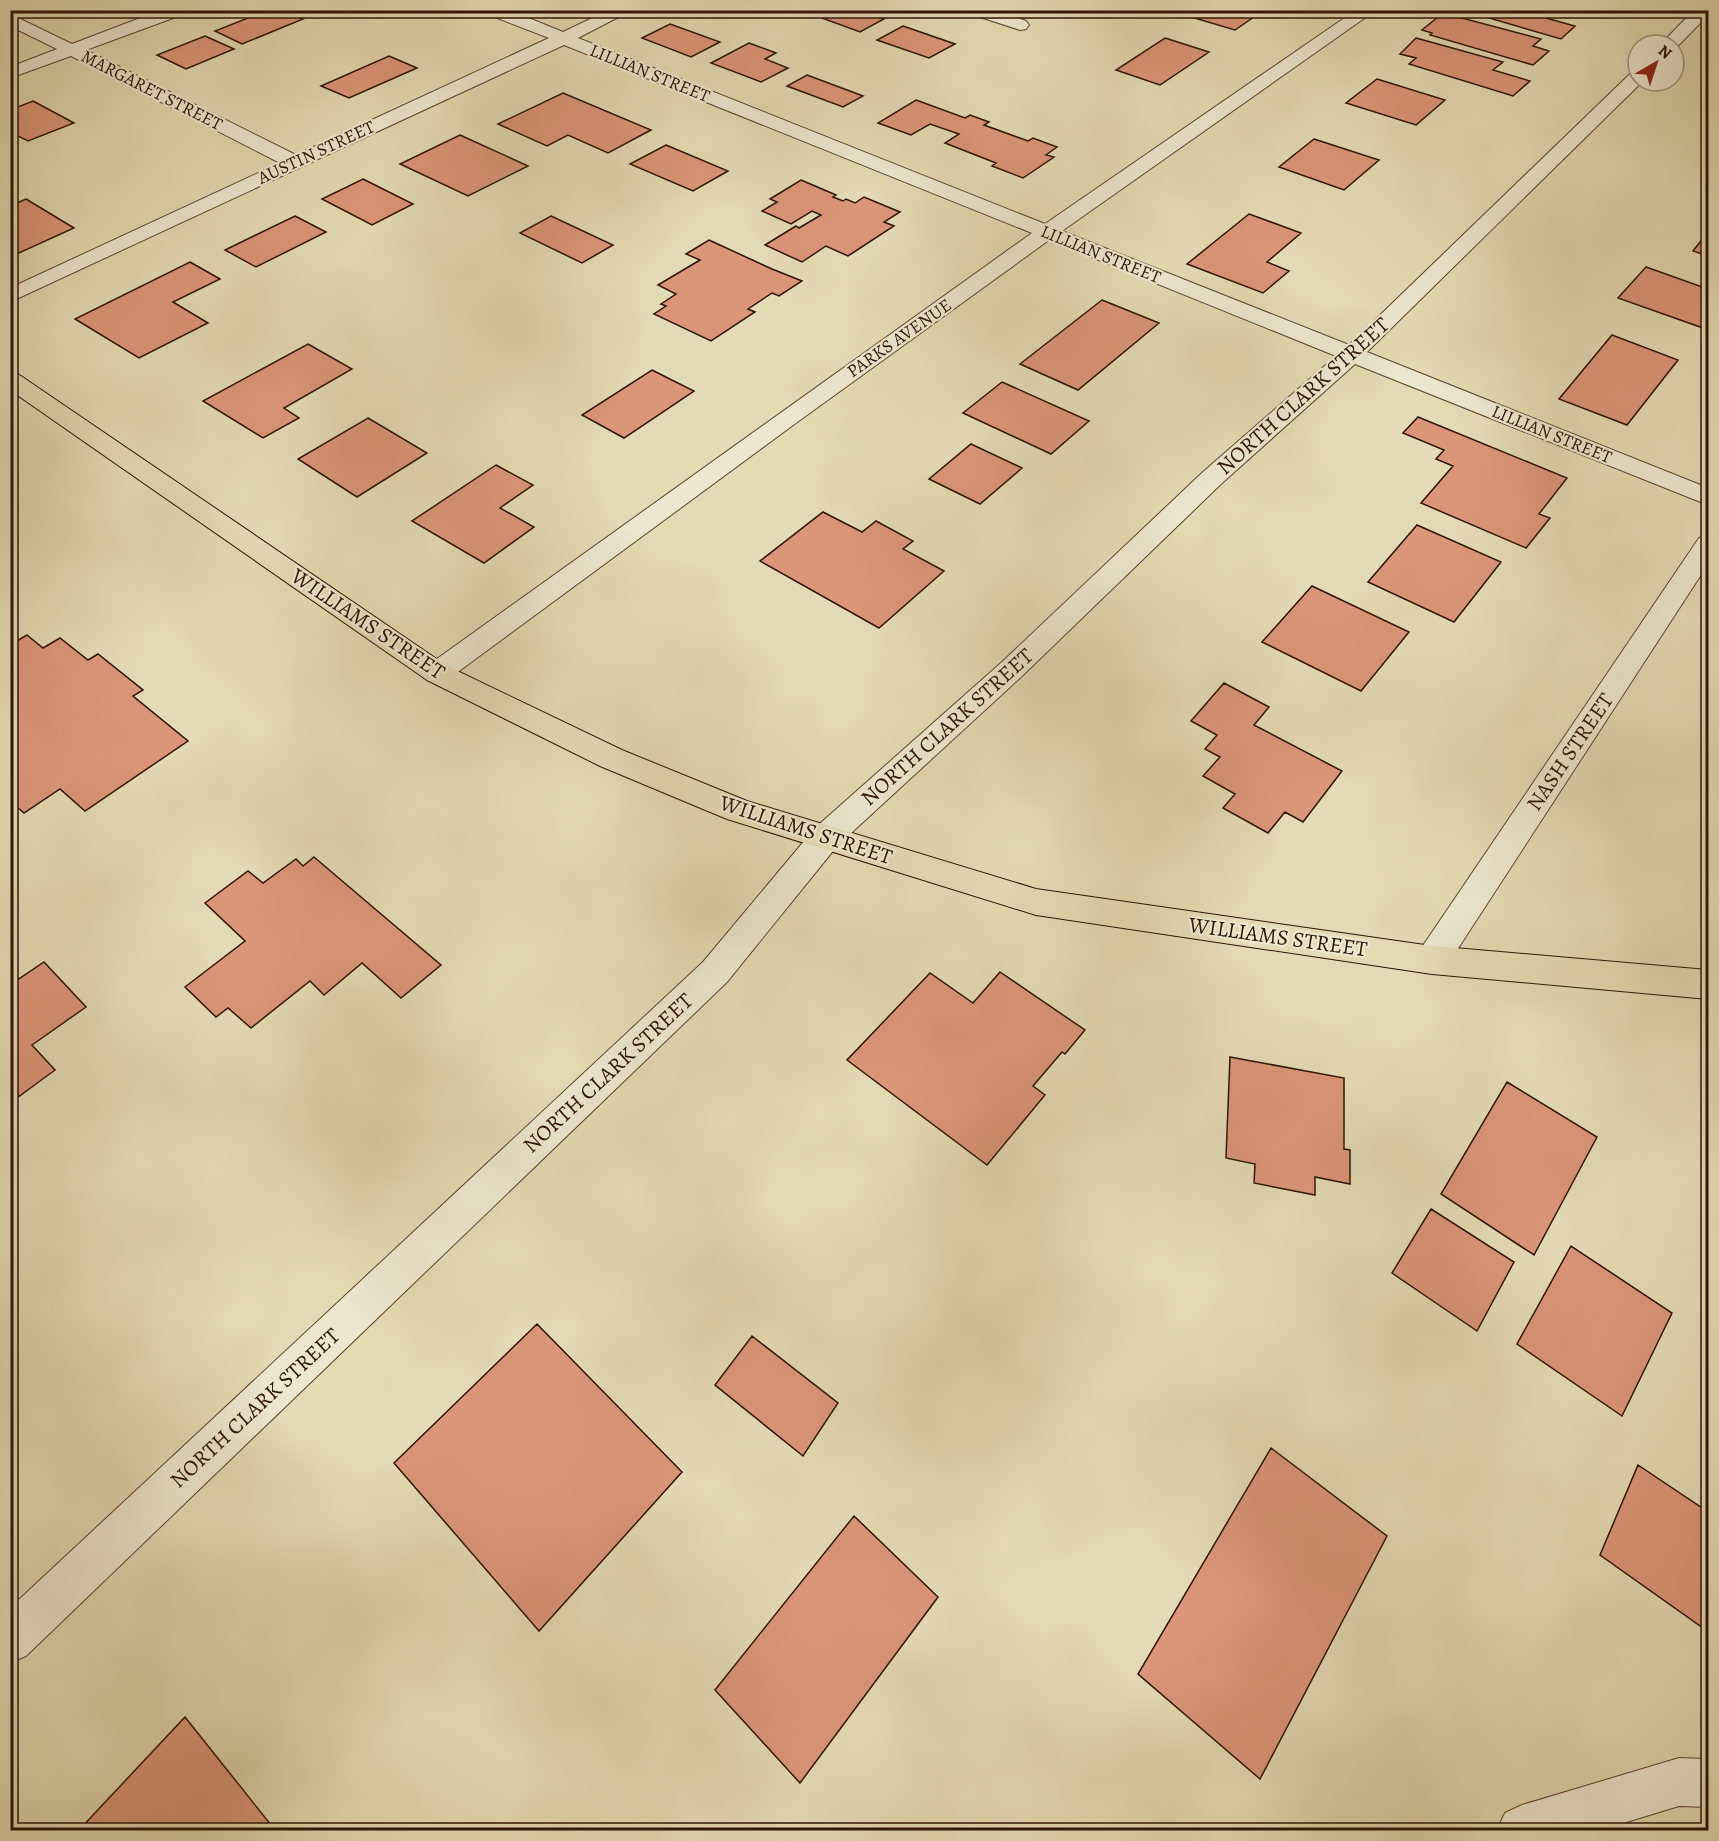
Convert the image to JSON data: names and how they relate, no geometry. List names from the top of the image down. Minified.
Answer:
{"streets":{"main road":["WILLIAMS STREET"],"street":["LILLIAN STREET","MARGARET STREET","AUSTIN STREET","PARKS AVENUE","NORTH CLARK STREET","NASH STREET"]},"crossings":[["LILLIAN STREET","AUSTIN STREET"],["LILLIAN STREET","PARKS AVENUE"],["LILLIAN STREET","NORTH CLARK STREET"],["MARGARET STREET","AUSTIN STREET"],["PARKS AVENUE","WILLIAMS STREET"],["NORTH CLARK STREET","WILLIAMS STREET"],["WILLIAMS STREET","NASH STREET"]],"north":"top right"}
